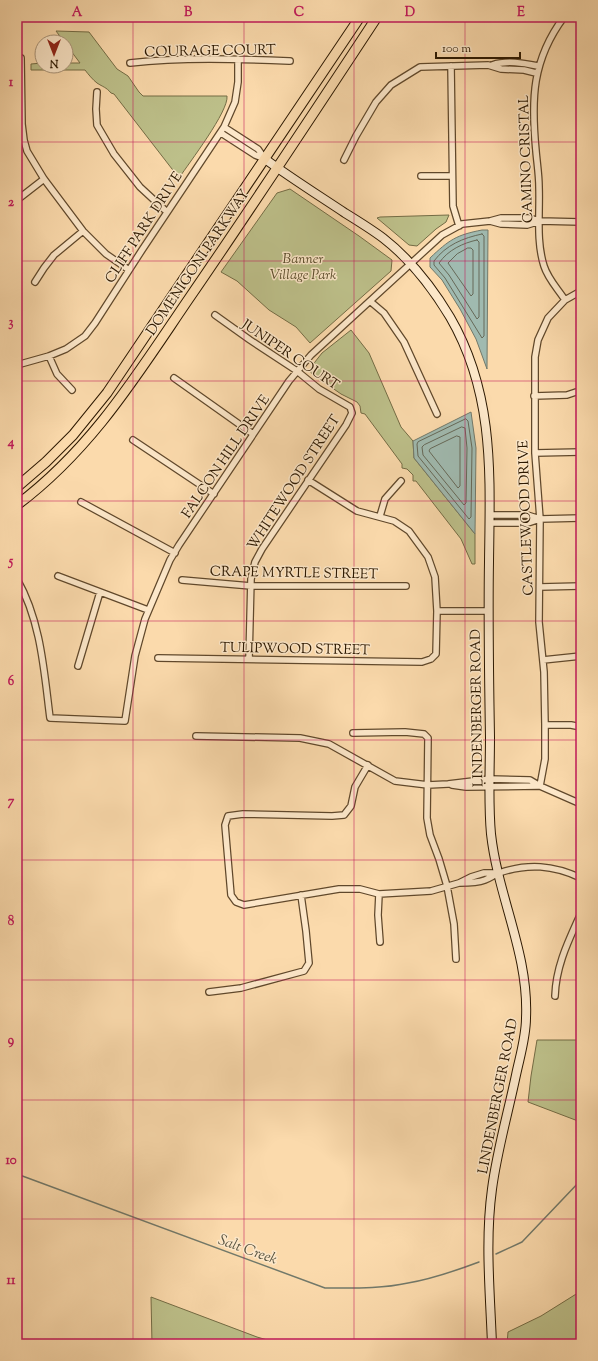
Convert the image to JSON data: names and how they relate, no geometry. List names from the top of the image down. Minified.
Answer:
{"streets":{"main road":["DOMENIGONI PARKWAY"],"street":["COURAGE COURT","CAMINO CRISTAL","CLIFF PARK DRIVE","JUNIPER COURT","FALCON HILL DRIVE","WHITEWOOD STREET","CASTLEWOOD DRIVE","CRAPE MYRTLE STREET","TULIPWOOD STREET","LINDENBERGER ROAD"]},"crossings":[["COURAGE COURT","CLIFF PARK DRIVE"],["CAMINO CRISTAL","FALCON HILL DRIVE"],["CAMINO CRISTAL","CASTLEWOOD DRIVE"],["DOMENIGONI PARKWAY","LINDENBERGER ROAD"],["JUNIPER COURT","FALCON HILL DRIVE"],["JUNIPER COURT","WHITEWOOD STREET"],["FALCON HILL DRIVE","LINDENBERGER ROAD"],["WHITEWOOD STREET","CRAPE MYRTLE STREET"],["WHITEWOOD STREET","TULIPWOOD STREET"]],"water":["Salt Creek"],"parks":["Banner Village Park"],"scale_bar":"100 m","north":"bottom","grid":{"columns":["A","B","C","D","E"],"rows":["1","2","3","4","5","6","7","8","9","10","11"]}}
